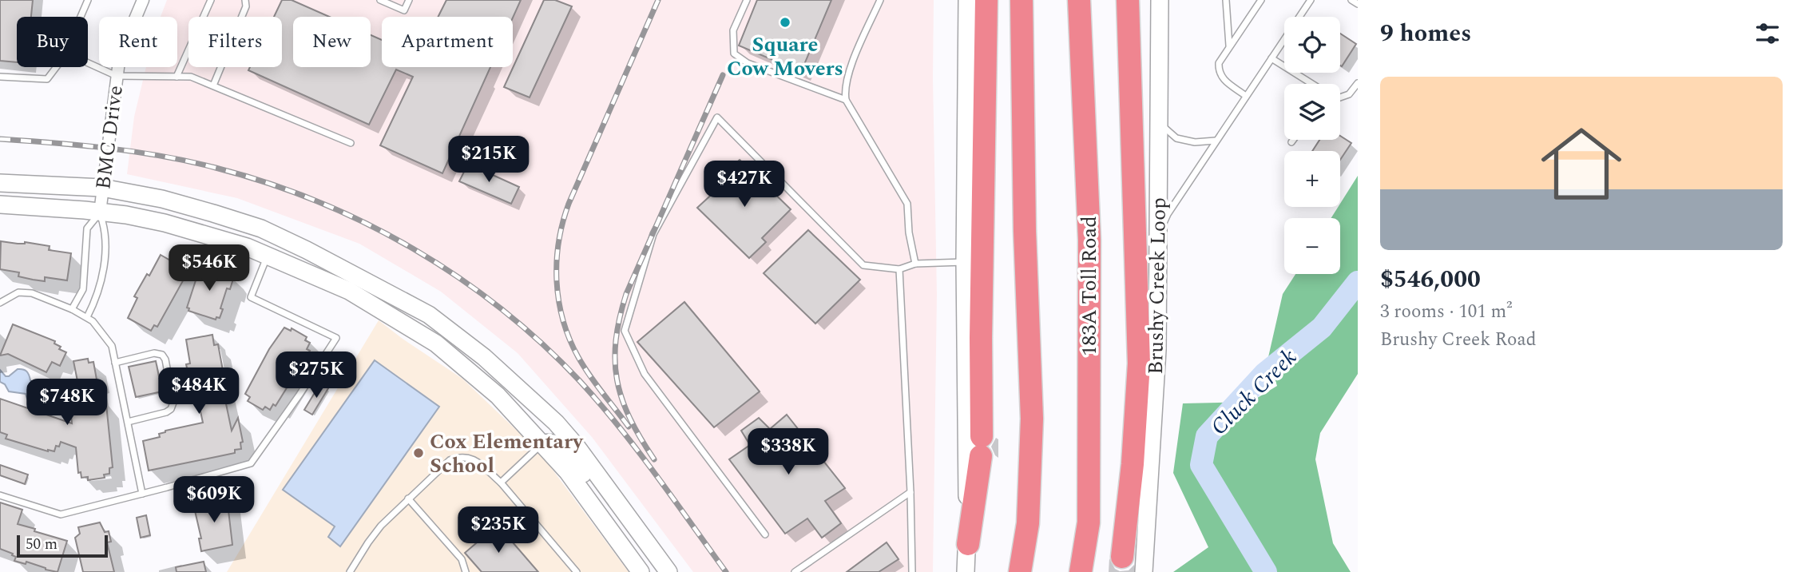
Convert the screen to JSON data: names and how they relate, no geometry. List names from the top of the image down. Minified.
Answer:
{"streets":{"highway":["183A Toll Road"],"main road":["Brushy Creek Loop"],"street":["BMC Drive"]},"water":["Cluck Creek"],"places":["Square Cow Movers","Cox Elementary School"],"scale_bar":"50 m","page":{"heading":"9 homes","map_buttons":["+","−"],"chip":["Buy","Rent","Filters","New","Apartment"],"list":[{"name":"$546,000","note":"3 rooms · 101 m² · Brushy Creek Road"}],"price":["$215K","$427K","$546K","$275K","$484K","$748K","$338K","$609K","$235K"],"scale":"50 m"}}
